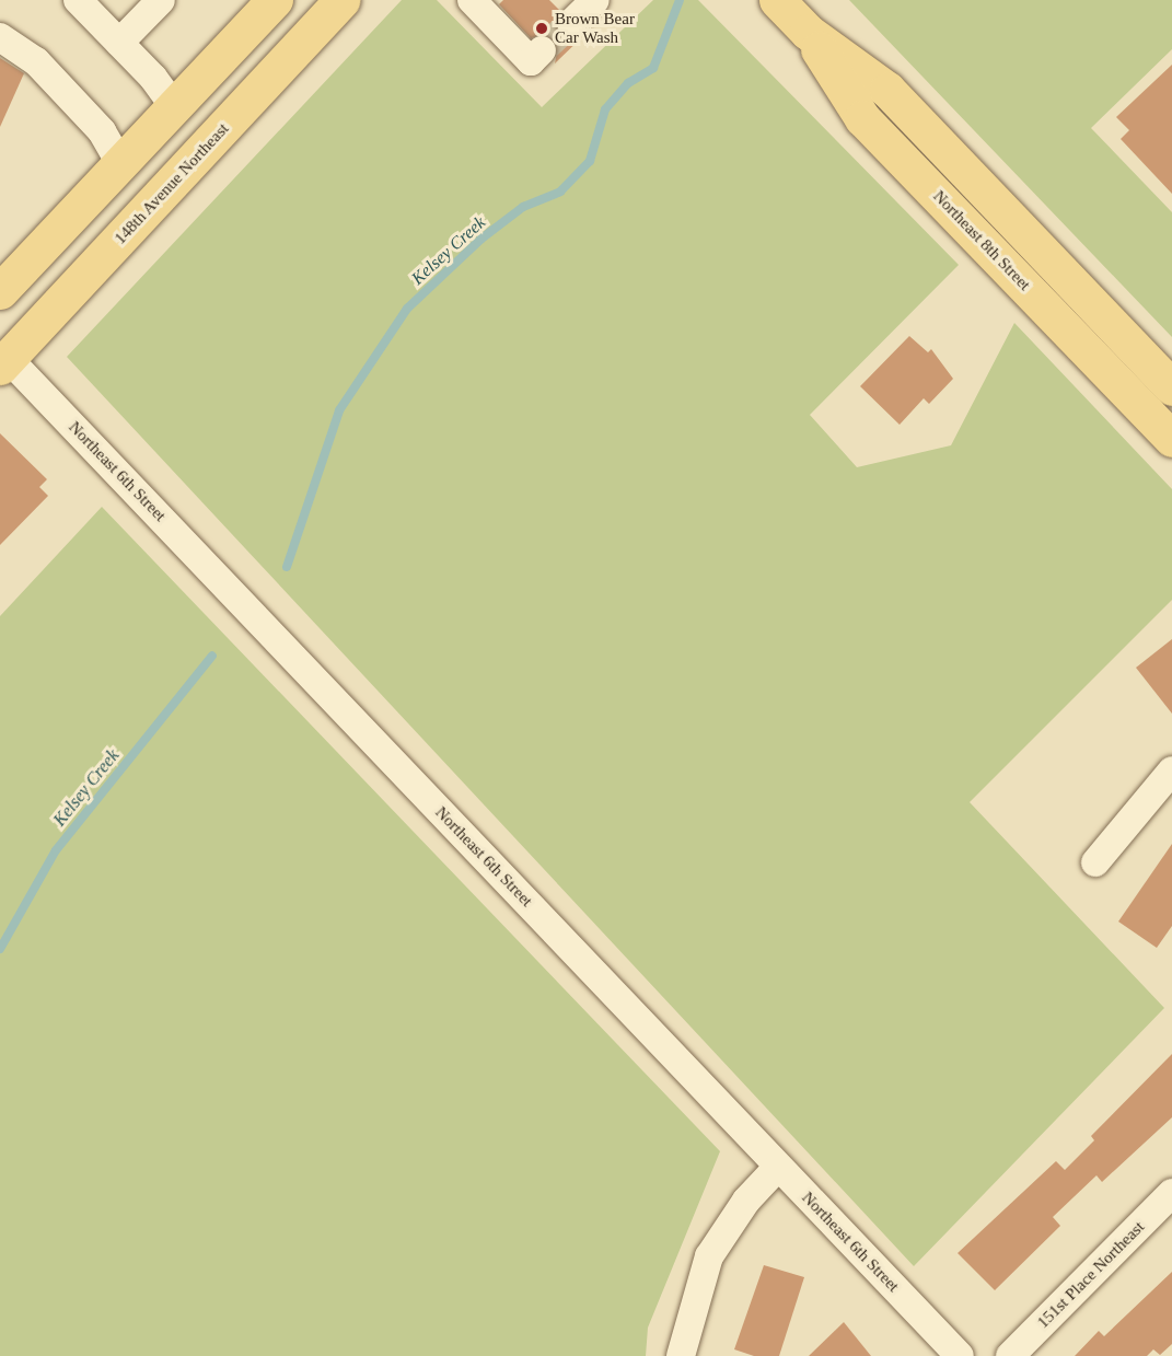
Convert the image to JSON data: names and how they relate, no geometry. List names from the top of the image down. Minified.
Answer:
{"streets":{"main road":["148th Avenue Northeast","Northeast 8th Street"],"street":["Northeast 6th Street","151st Place Northeast"]},"crossings":[["148th Avenue Northeast","Northeast 6th Street"]],"water":["Kelsey Creek"],"places":["Brown Bear Car Wash"]}
